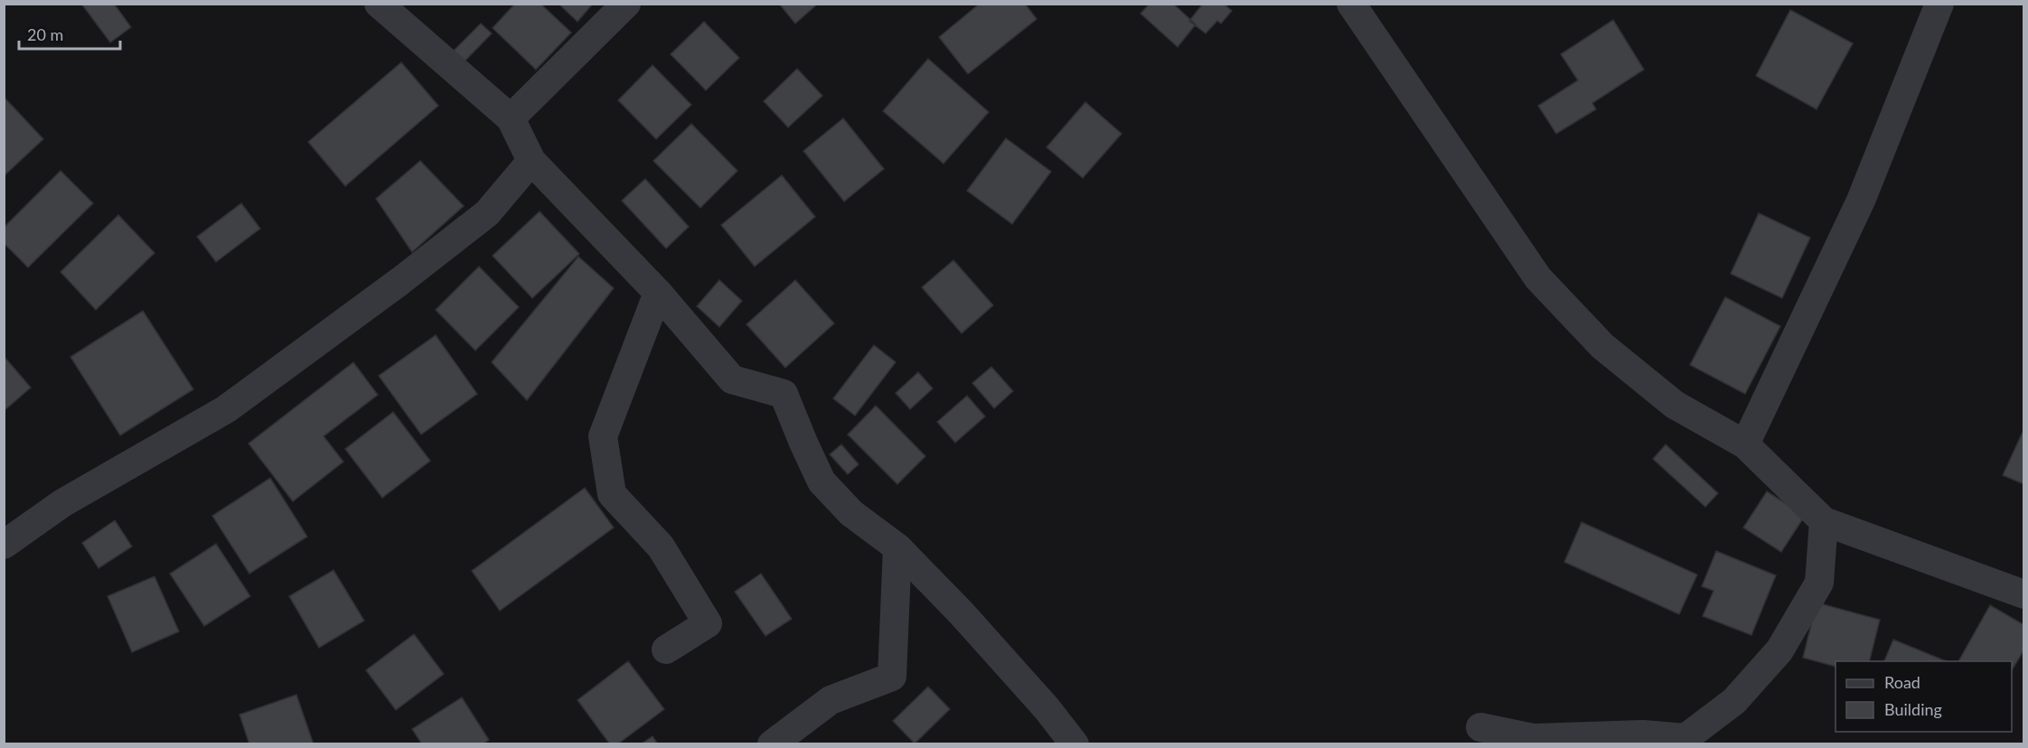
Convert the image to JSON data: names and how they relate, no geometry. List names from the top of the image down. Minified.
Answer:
{"legend":["Road","Building"],"scale_bar":"20 m"}
